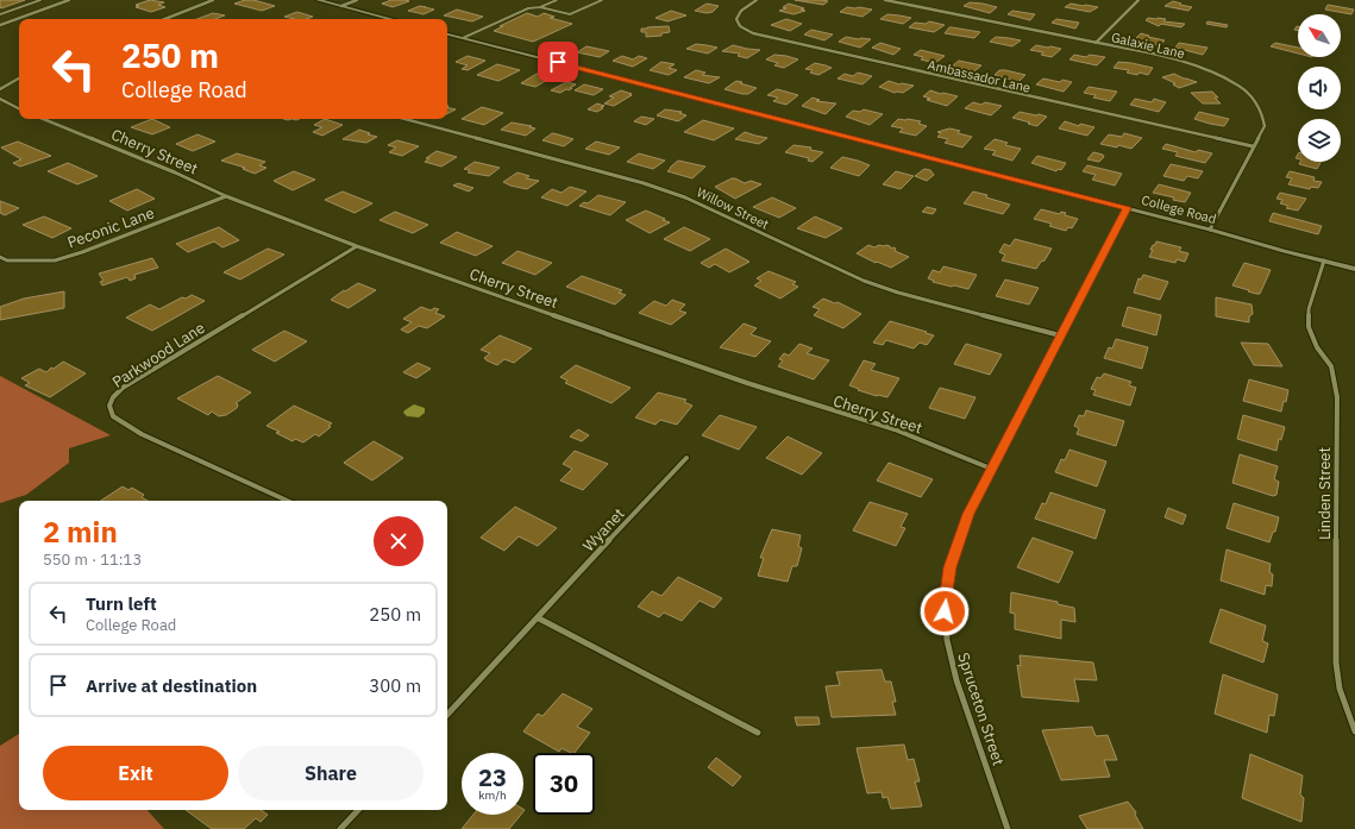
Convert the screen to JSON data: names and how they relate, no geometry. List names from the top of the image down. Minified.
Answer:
{"streets":{"street":["Galaxie Lane","Ambassador Lane","Cherry Street","Willow Street","College Road","Peconic Lane","Parkwood Lane","Linden Street","Wyanet","Spruceton Street"]},"crossings":[["Galaxie Lane","Ambassador Lane"],["Galaxie Lane","College Road"],["Cherry Street","Peconic Lane"],["Cherry Street","Parkwood Lane"],["Cherry Street","Spruceton Street"],["Willow Street","Spruceton Street"],["College Road","Linden Street"],["College Road","Spruceton Street"]],"north":"top left","page":{"turn":["250 m","College Road"],"heading":["2 min","550 m · 11:13"],"list":[{"name":"Turn left","note":"College Road","value":"250 m"},{"name":"Arrive at destination","value":"300 m"}],"buttons":["Exit","Share"],"speed":"23 km/h","limit":"30"}}
